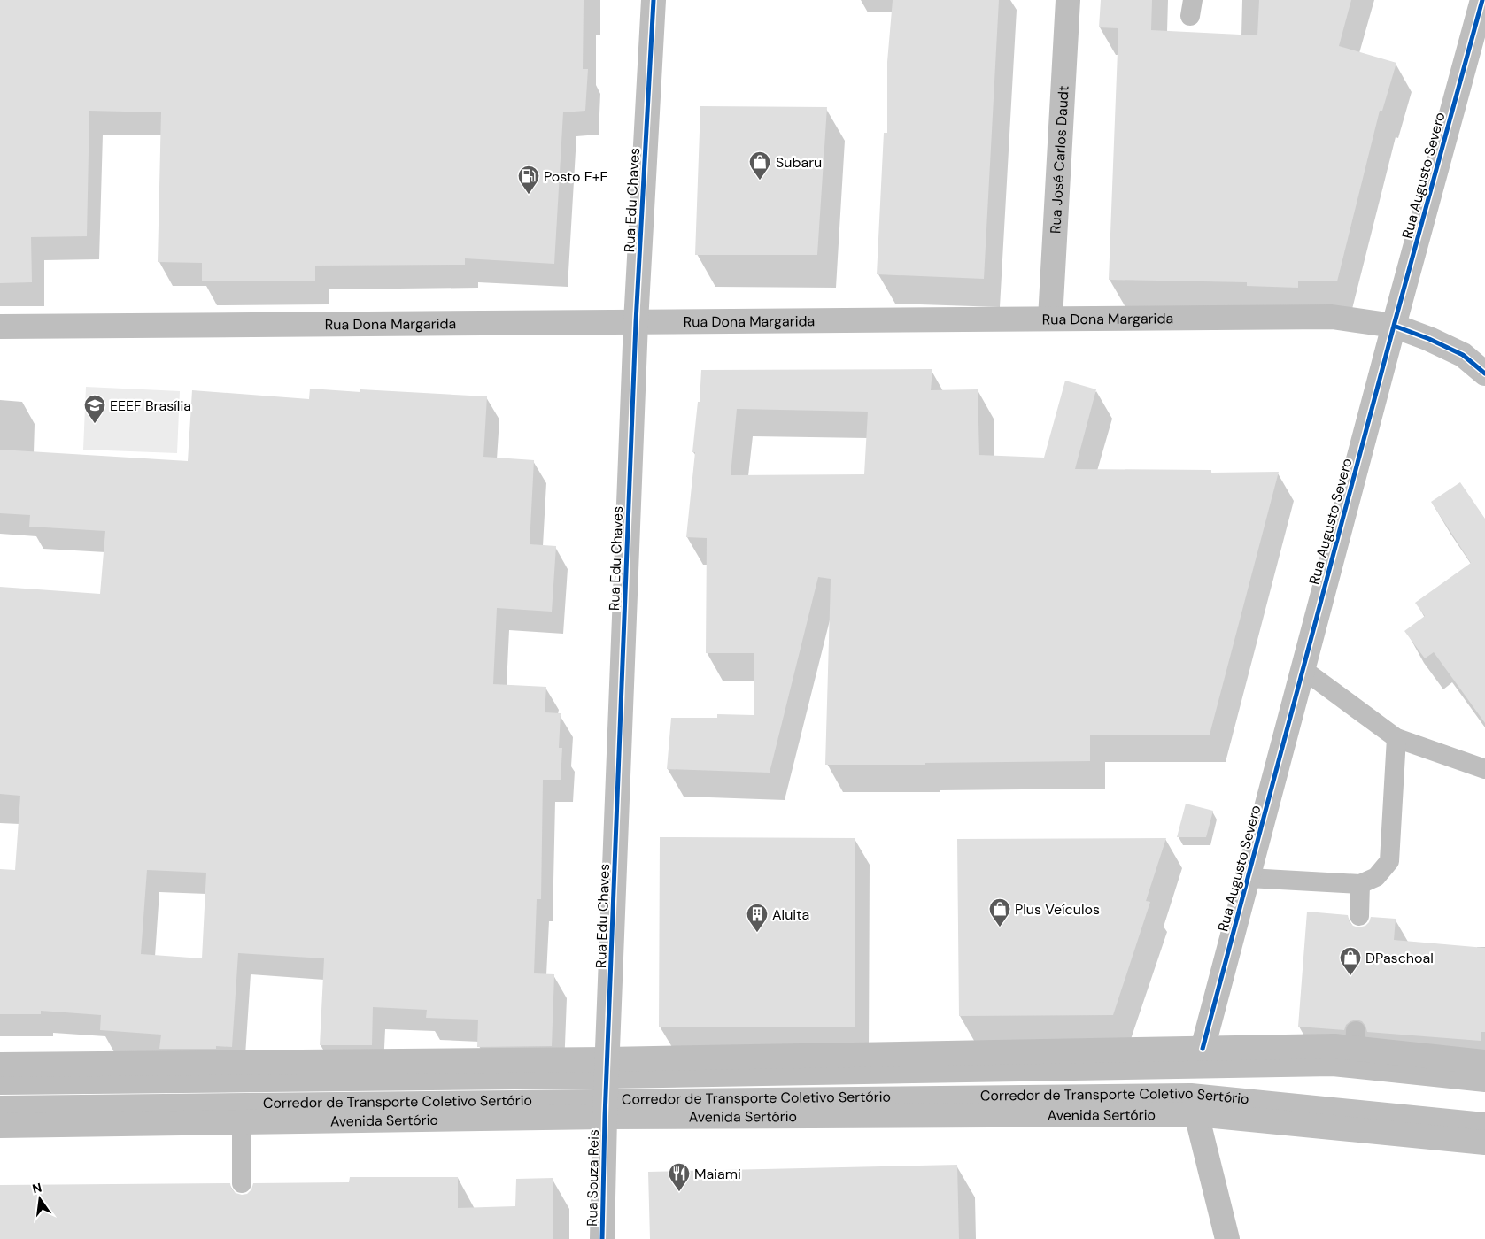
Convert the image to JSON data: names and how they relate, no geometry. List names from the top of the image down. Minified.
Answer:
{"streets":{"main road":["Rua José Carlos Daudt","Rua Augusto Severo","Rua Edu Chaves","Rua Dona Margarida","Avenida Sertório","Rua Souza Reis"],"lane":["Corredor de Transporte Coletivo Sertório"]},"crossings":[["Rua José Carlos Daudt","Rua Dona Margarida"],["Rua Augusto Severo","Rua Dona Margarida"],["Rua Augusto Severo","Avenida Sertório"],["Rua Edu Chaves","Rua Dona Margarida"],["Rua Edu Chaves","Corredor de Transporte Coletivo Sertório"],["Rua Edu Chaves","Avenida Sertório"],["Rua Edu Chaves","Rua Souza Reis"],["Corredor de Transporte Coletivo Sertório","Avenida Sertório"],["Corredor de Transporte Coletivo Sertório","Rua Souza Reis"],["Avenida Sertório","Rua Souza Reis"]],"places":{"shop":["Subaru","Plus Veículos","DPaschoal"],"fuel station":["Posto E+E"],"school or university":["EEEF Brasília"],"building":["Aluita"],"restaurant":["Maiami"]},"north":"top"}
